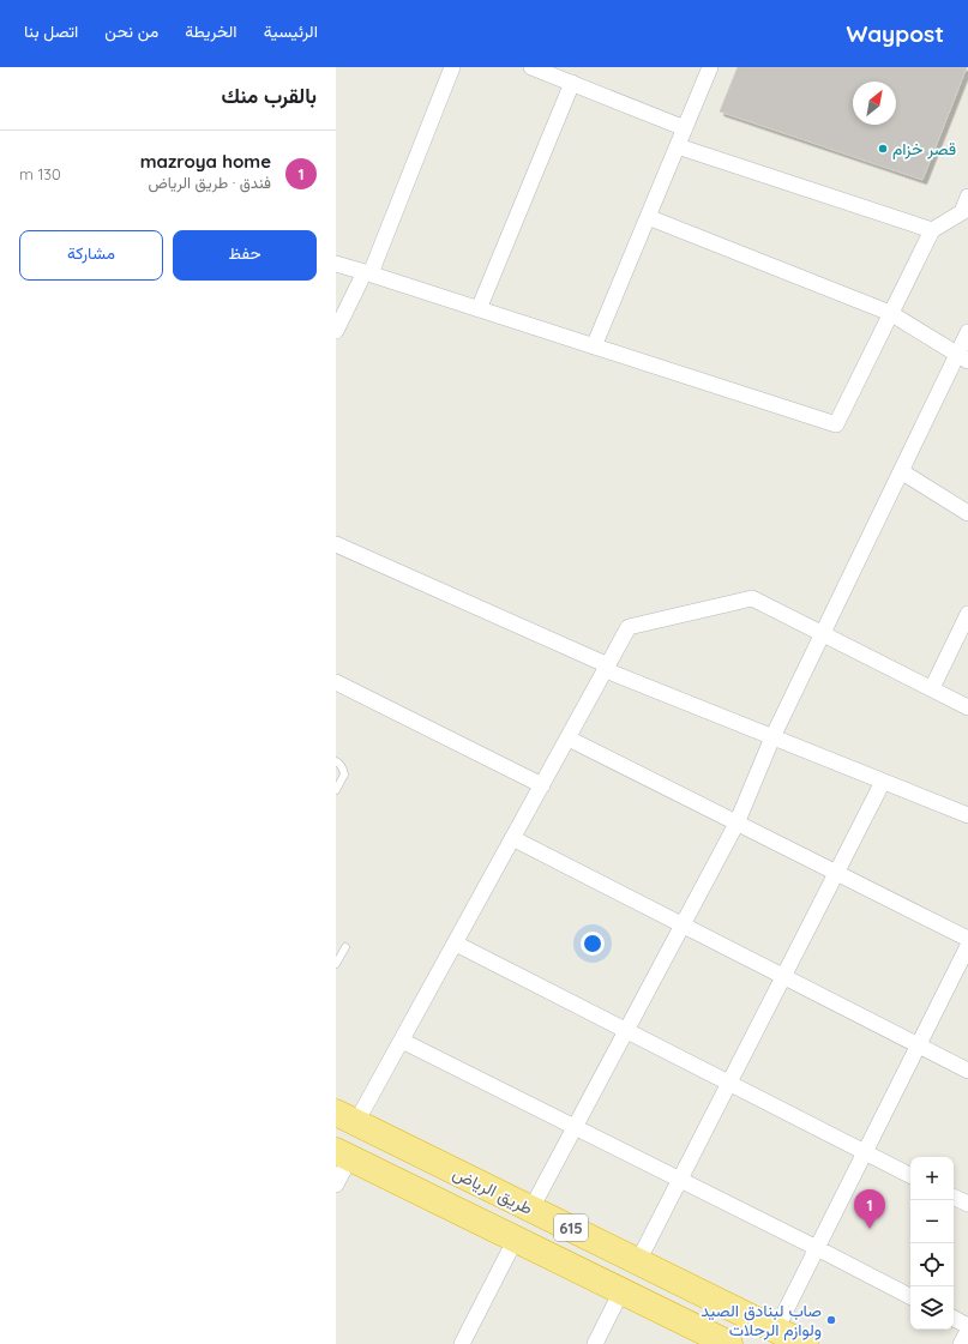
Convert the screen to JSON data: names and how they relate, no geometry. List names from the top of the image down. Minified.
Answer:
{"streets":{"highway":["طريق الرياض","615"]},"places":["قصر خزام","صاب لبنادق الصيد ولوازم الرحلات"],"north":"top right","page":{"header":"Waypost","nav":["الرئيسية","الخريطة","من نحن","اتصل بنا"],"heading":"بالقرب منك","list":[{"mark":"1","name":"mazroya home","note":"فندق · طريق الرياض","value":"130 m"}],"buttons":["حفظ","مشاركة"],"map_buttons":["+","−"],"pins":"1"}}
